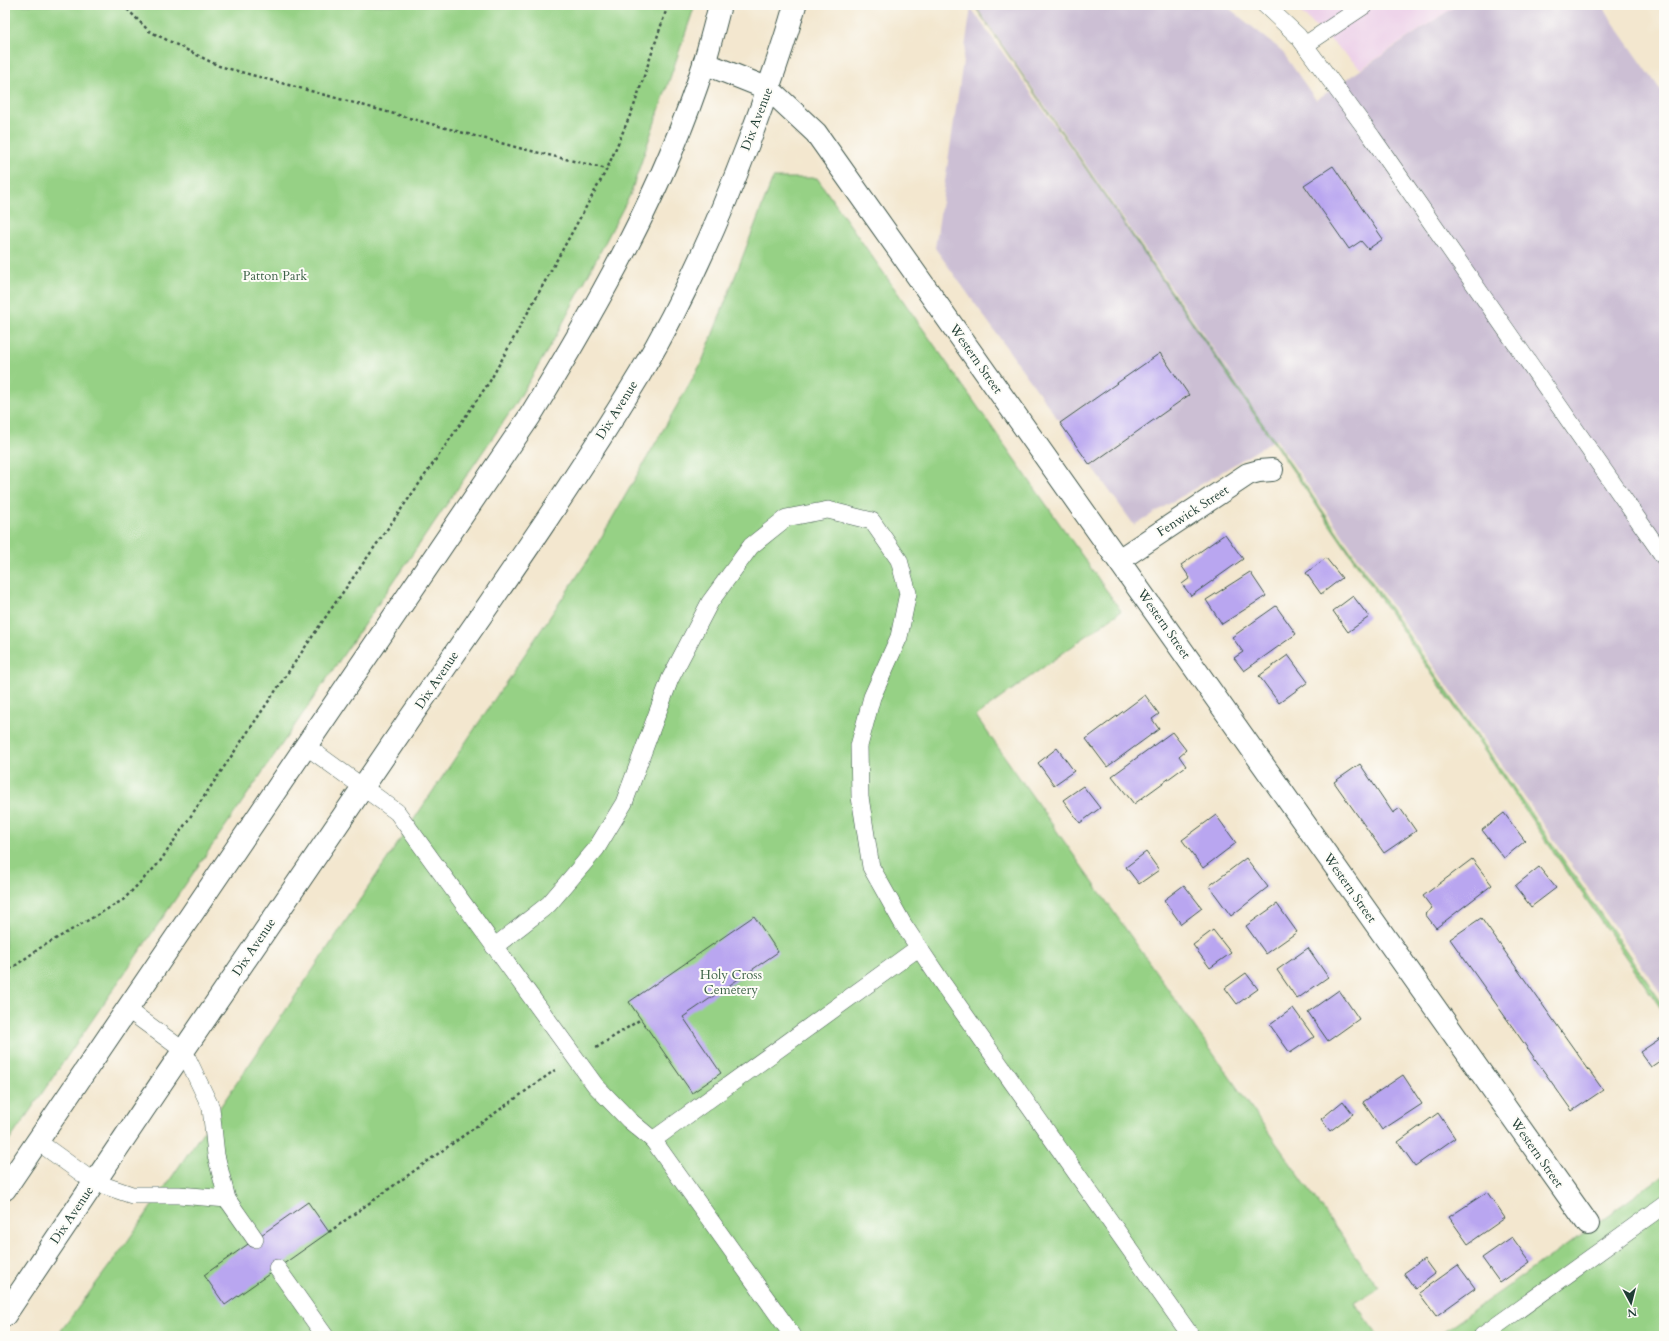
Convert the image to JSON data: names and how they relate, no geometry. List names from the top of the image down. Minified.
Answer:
{"streets":{"street":["Dix Avenue","Western Street","Fenwick Street"]},"crossings":[["Dix Avenue","Western Street"],["Western Street","Fenwick Street"]],"parks":["Patton Park","Holy Cross Cemetery"],"north":"bottom"}
